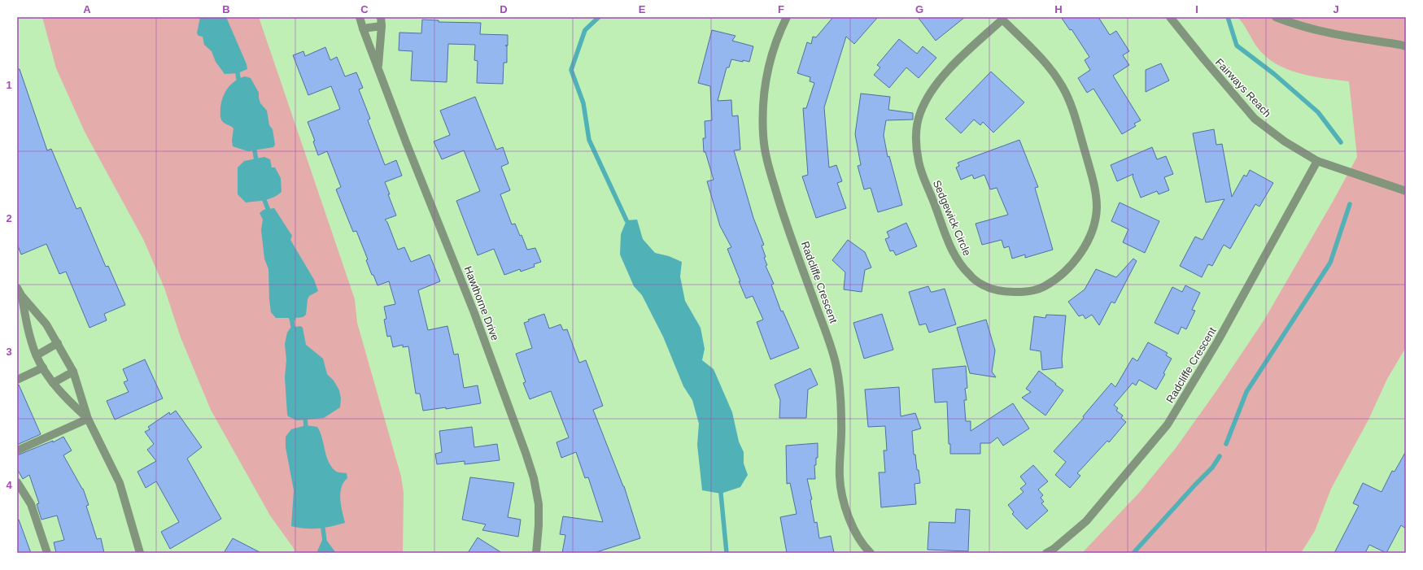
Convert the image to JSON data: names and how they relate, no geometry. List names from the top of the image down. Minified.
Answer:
{"streets":{"street":["Fairways Reach","Sedgewick Circle","Radcliffe Crescent","Hawthorne Drive"]},"crossings":[["Fairways Reach","Radcliffe Crescent"]],"grid":{"columns":["A","B","C","D","E","F","G","H","I","J"],"rows":["1","2","3","4"]}}
